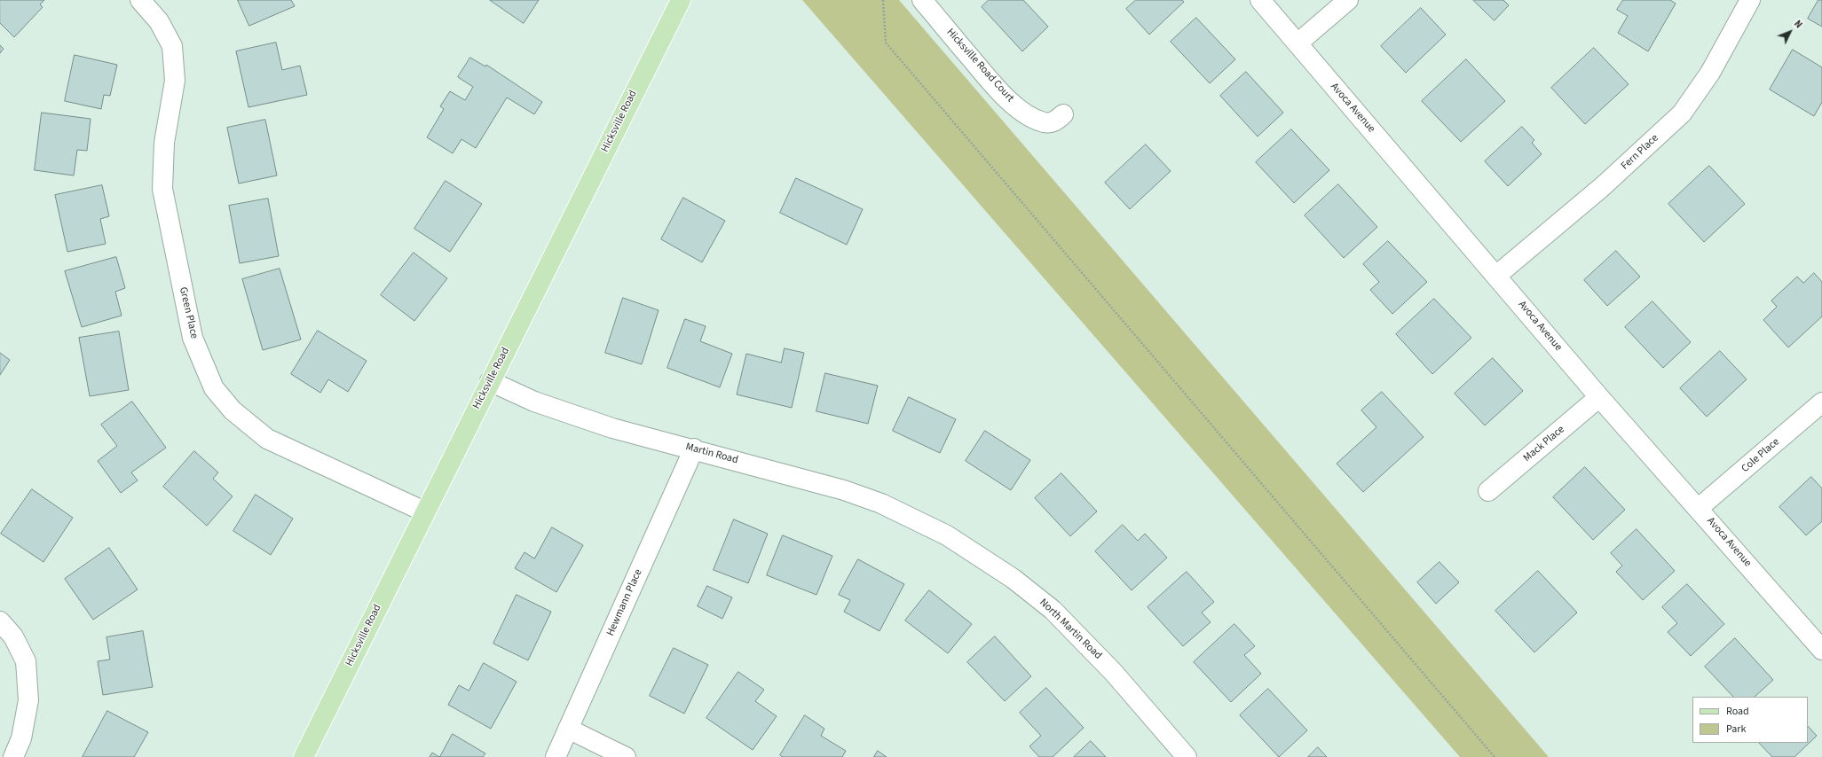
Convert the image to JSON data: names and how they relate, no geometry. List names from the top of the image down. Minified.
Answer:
{"streets":{"main road":["Hicksville Road"],"street":["Hicksville Road Court","Avoca Avenue","Fern Place","Green Place","Mack Place","Martin Road","Cole Place","Hewmann Place","North Martin Road"]},"crossings":[["Avoca Avenue","Fern Place"],["Avoca Avenue","Mack Place"],["Avoca Avenue","Cole Place"],["Hicksville Road","Green Place"],["Hicksville Road","Martin Road"],["Martin Road","Hewmann Place"],["Martin Road","North Martin Road"]],"legend":["Road","Park"],"north":"top right"}
